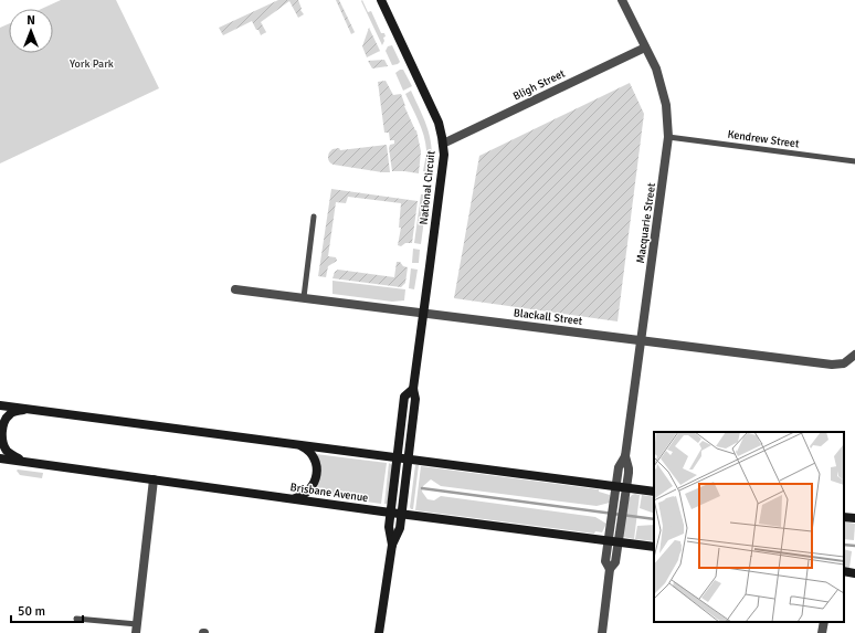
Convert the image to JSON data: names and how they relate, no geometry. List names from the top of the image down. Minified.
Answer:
{"streets":{"main road":["National Circuit","Brisbane Avenue"],"street":["Bligh Street","Macquarie Street","Blackall Street"],"lane":["Kendrew Street"]},"crossings":[["Bligh Street","National Circuit"],["Bligh Street","Macquarie Street"],["Kendrew Street","Macquarie Street"],["National Circuit","Blackall Street"],["National Circuit","Brisbane Avenue"],["Macquarie Street","Blackall Street"],["Macquarie Street","Brisbane Avenue"]],"parks":["York Park"],"scale_bar":"50 m","north":"top"}
